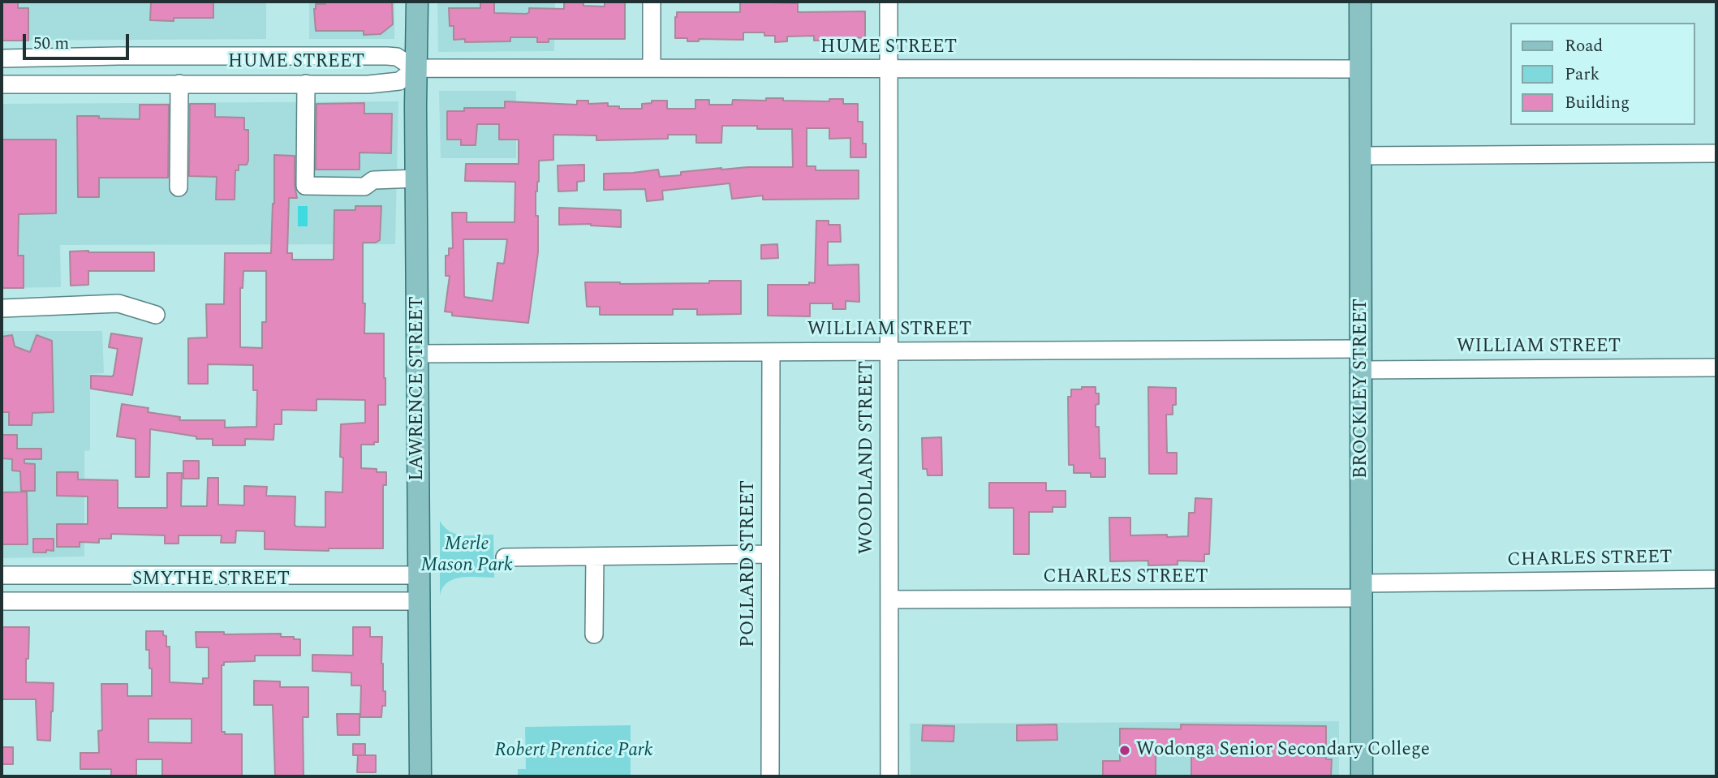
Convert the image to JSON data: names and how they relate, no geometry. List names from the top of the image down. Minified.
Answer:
{"streets":{"main road":["LAWRENCE STREET","BROCKLEY STREET"],"street":["HUME STREET","WILLIAM STREET","WOODLAND STREET","CHARLES STREET","POLLARD STREET","SMYTHE STREET"]},"crossings":[["HUME STREET","LAWRENCE STREET"],["HUME STREET","BROCKLEY STREET"],["HUME STREET","WOODLAND STREET"],["WILLIAM STREET","LAWRENCE STREET"],["WILLIAM STREET","BROCKLEY STREET"],["WILLIAM STREET","WOODLAND STREET"],["WILLIAM STREET","POLLARD STREET"],["LAWRENCE STREET","SMYTHE STREET"],["BROCKLEY STREET","CHARLES STREET"],["WOODLAND STREET","CHARLES STREET"]],"parks":["Merle Mason Park","Robert Prentice Park"],"places":["Wodonga Senior Secondary College"],"legend":["Road","Park","Building"],"scale_bar":"50 m"}
